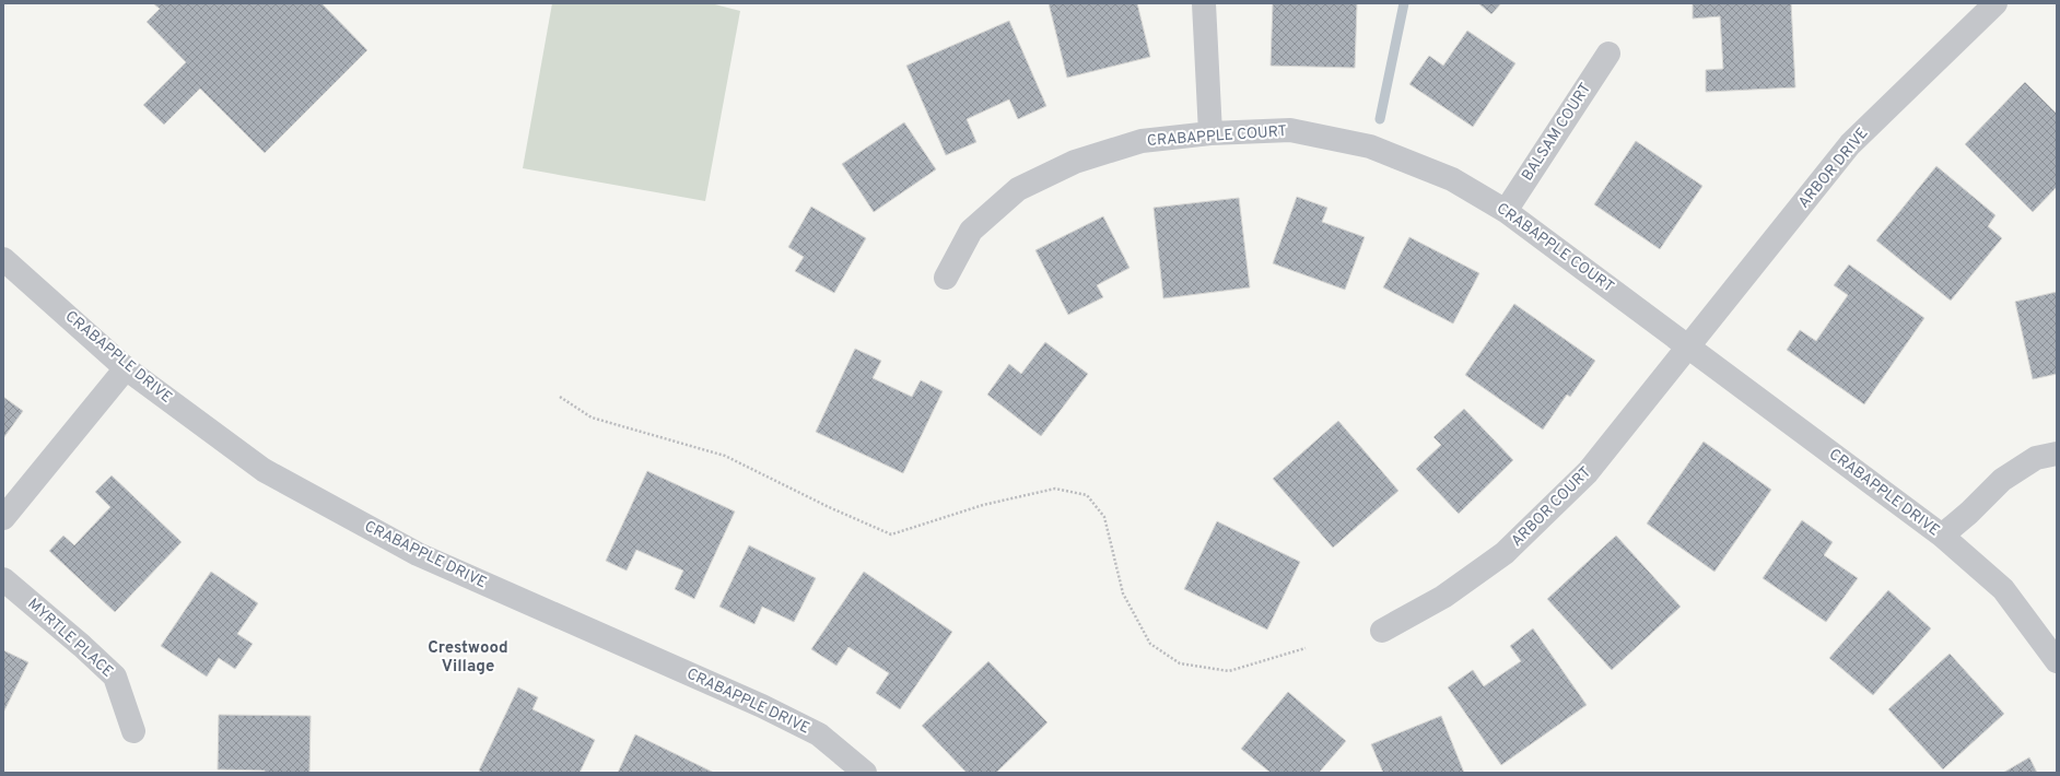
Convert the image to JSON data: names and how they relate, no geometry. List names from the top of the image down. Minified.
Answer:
{"streets":{"street":["BALSAM COURT","CRABAPPLE COURT","ARBOR DRIVE","CRABAPPLE DRIVE","ARBOR COURT","MYRTLE PLACE"]},"crossings":[["BALSAM COURT","CRABAPPLE COURT"],["CRABAPPLE COURT","ARBOR DRIVE"],["CRABAPPLE COURT","CRABAPPLE DRIVE"],["CRABAPPLE COURT","ARBOR COURT"],["ARBOR DRIVE","CRABAPPLE DRIVE"],["ARBOR DRIVE","ARBOR COURT"],["CRABAPPLE DRIVE","ARBOR COURT"]],"districts":["Crestwood Village"]}
